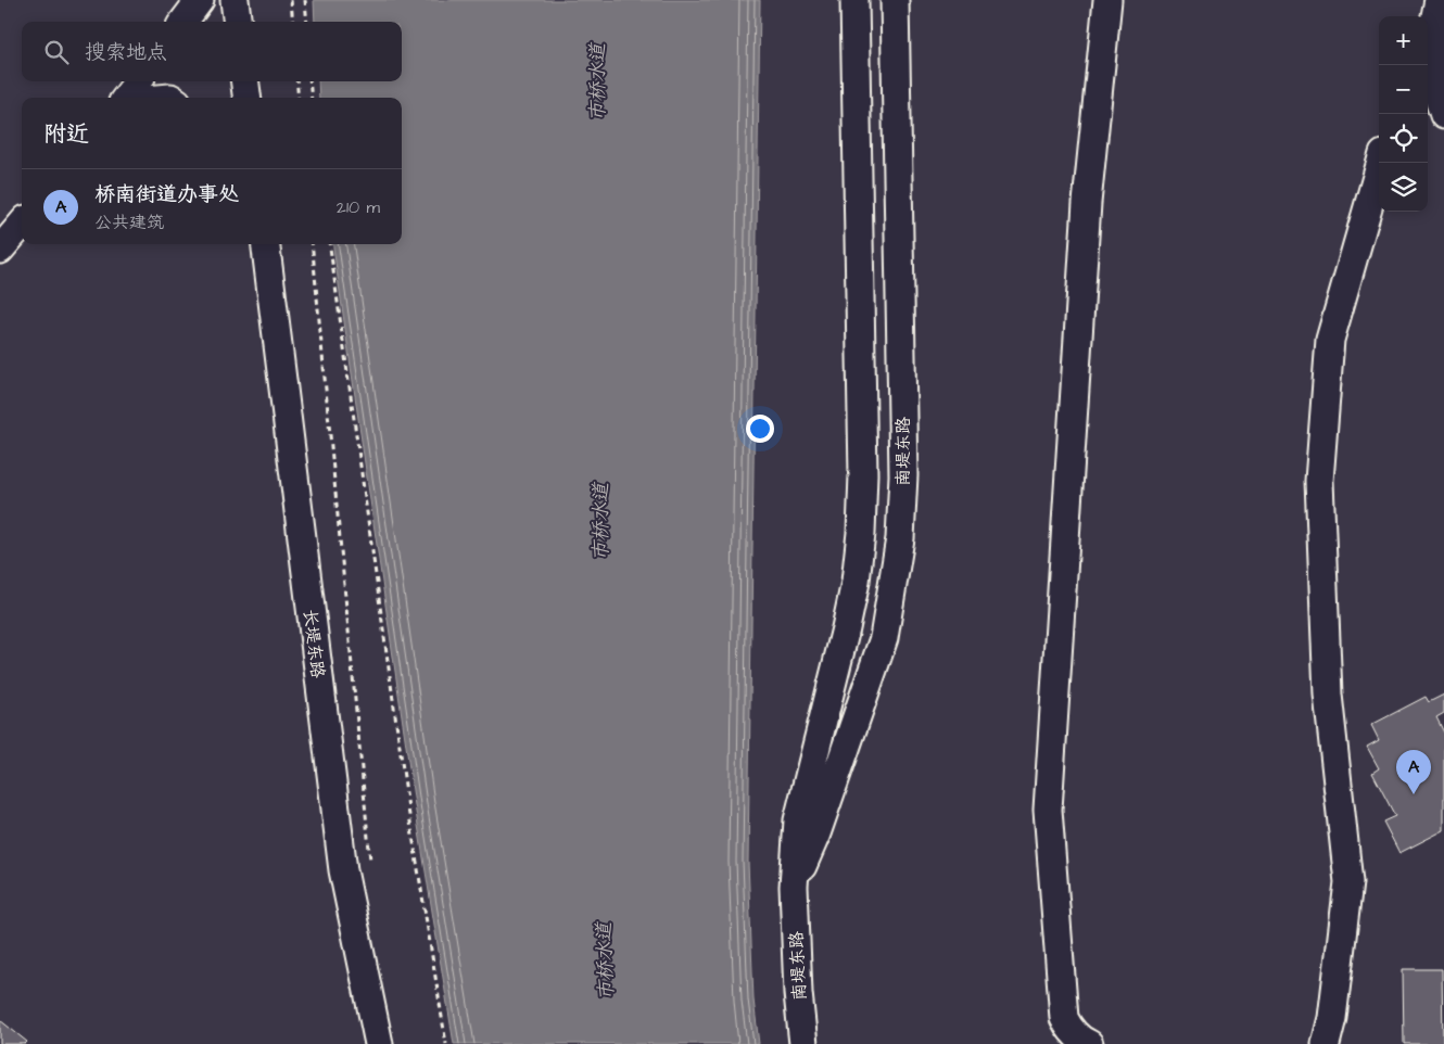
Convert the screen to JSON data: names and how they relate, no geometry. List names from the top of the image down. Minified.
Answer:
{"streets":{"street":["南堤东路","长堤东路"]},"water":["市桥水道"],"page":{"map_buttons":["+","−"],"search":"搜索地点","heading":"附近","list":[{"mark":"A","name":"桥南街道办事处","note":"公共建筑","value":"210 m"}],"pins":"A"}}
